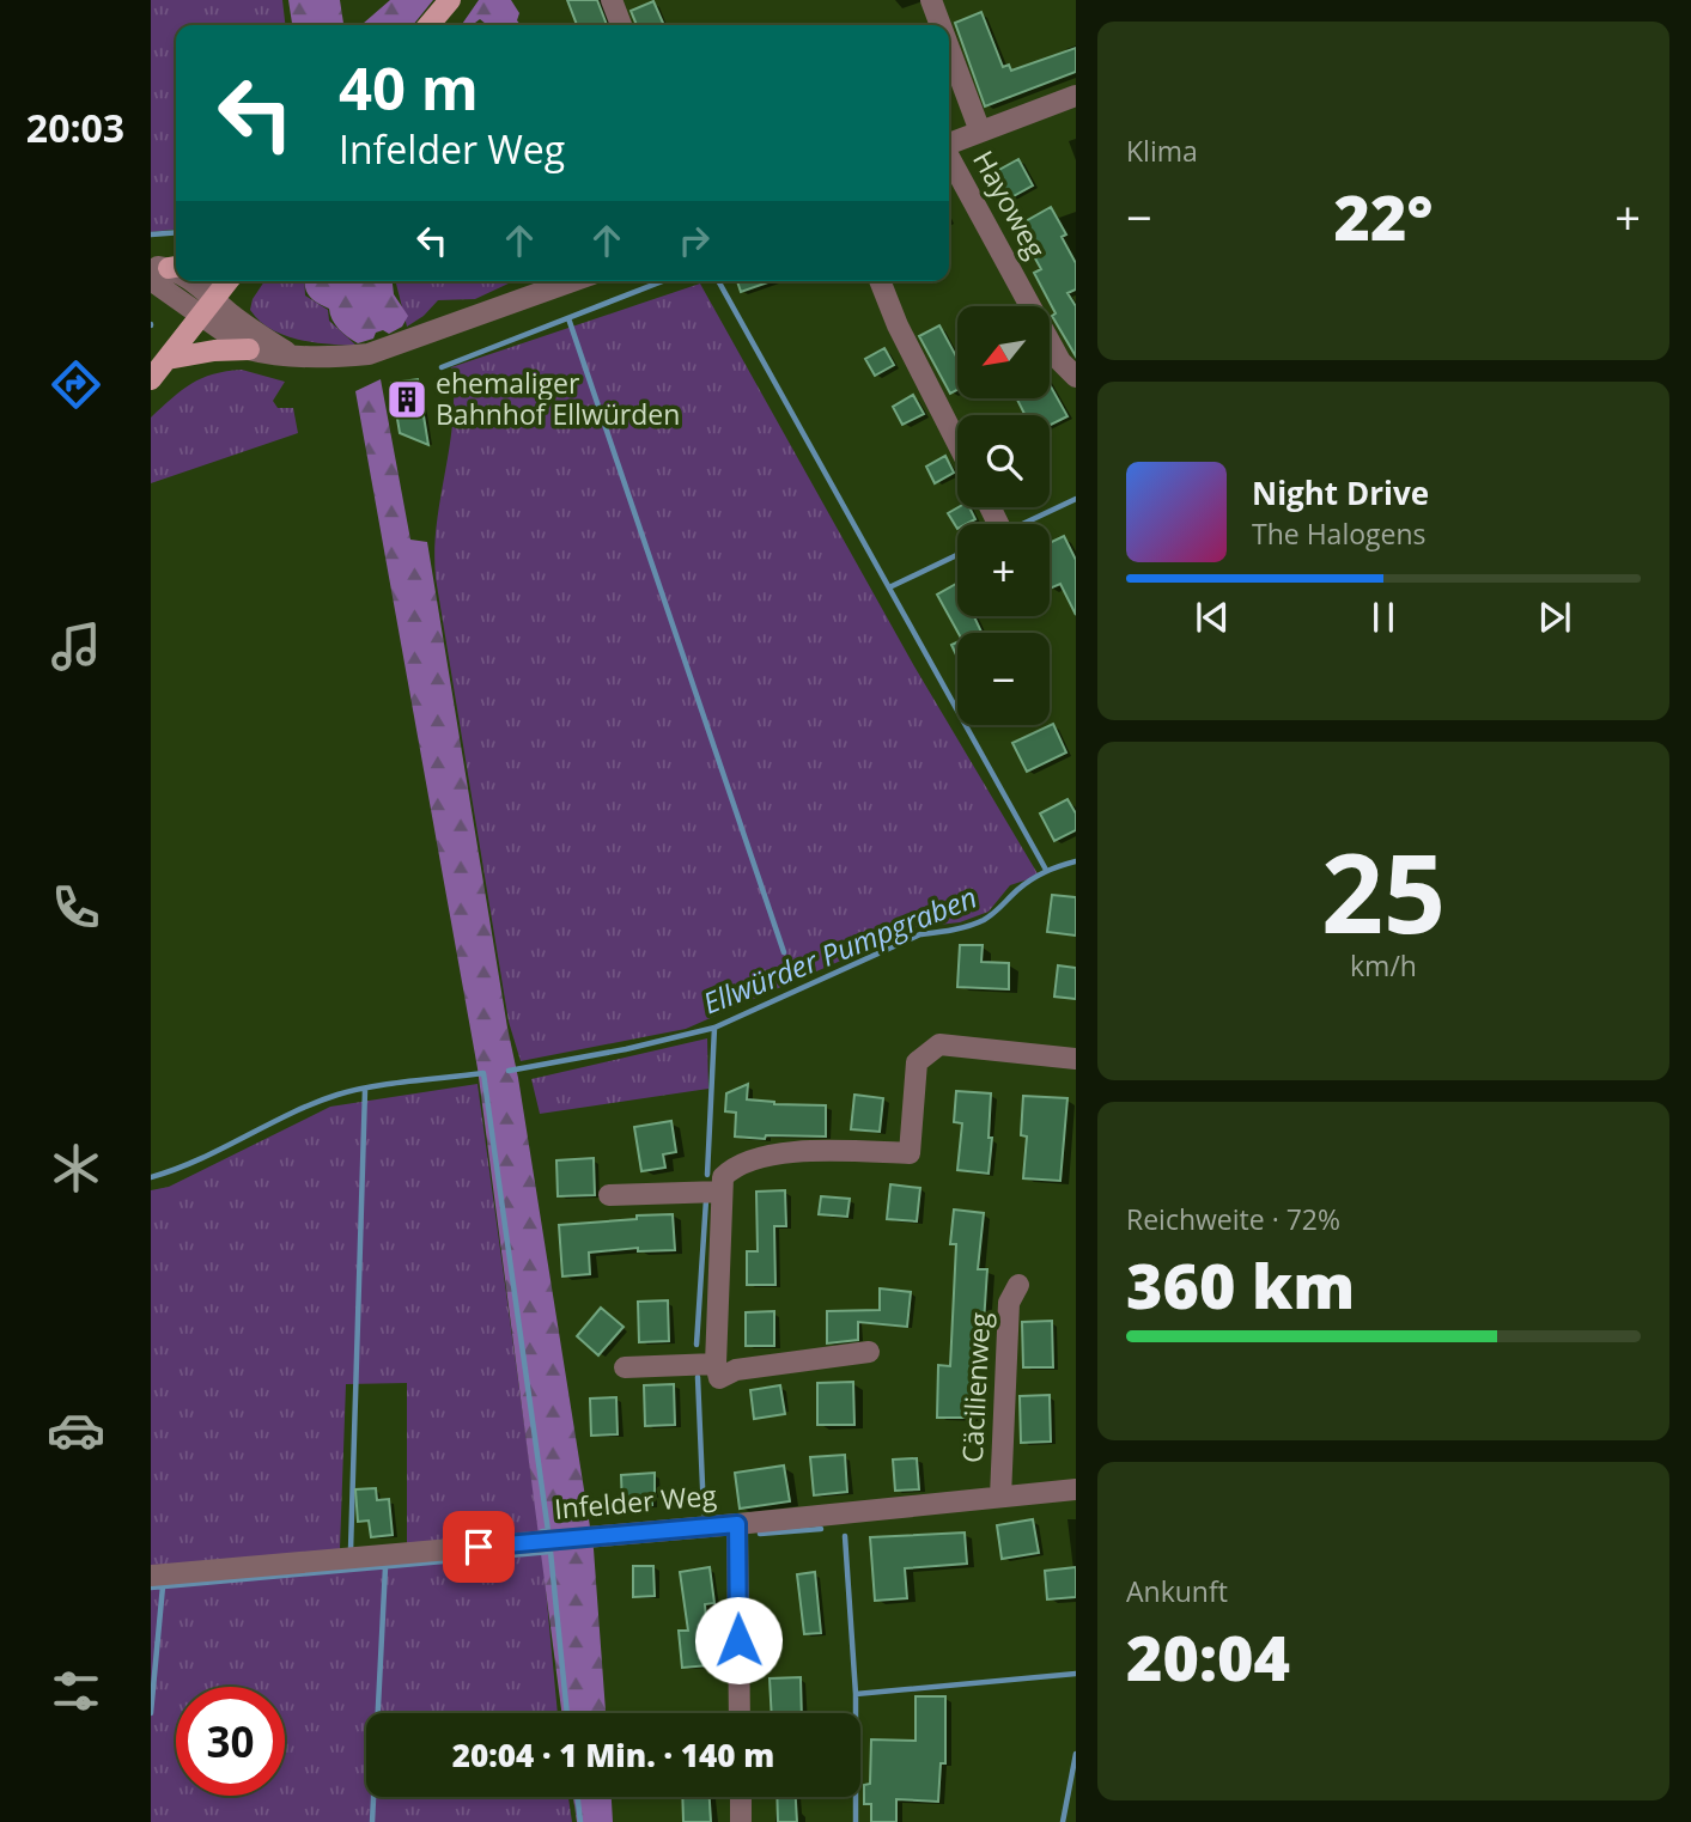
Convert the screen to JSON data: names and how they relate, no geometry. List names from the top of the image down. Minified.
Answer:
{"streets":{"street":["Hayoweg","Cäcilienweg","Infelder Weg"]},"crossings":[["Cäcilienweg","Infelder Weg"]],"water":["Ellwürder Pumpgraben"],"places":{"building":["ehemaliger Bahnhof Ellwürden"]},"north":"bottom left","page":{"tabs":"20:03","tile":["Klima",["25","km/h"],["Reichweite · 72%","360 km"],["Ankunft","20:04"]],"turn":["40 m","Infelder Weg"],"heat":["−","22°","+"],"map_buttons":["+","−"],"song":["Night Drive","The Halogens"],"limit":"30","trip":"20:04 · 1 Min. · 140 m"}}
